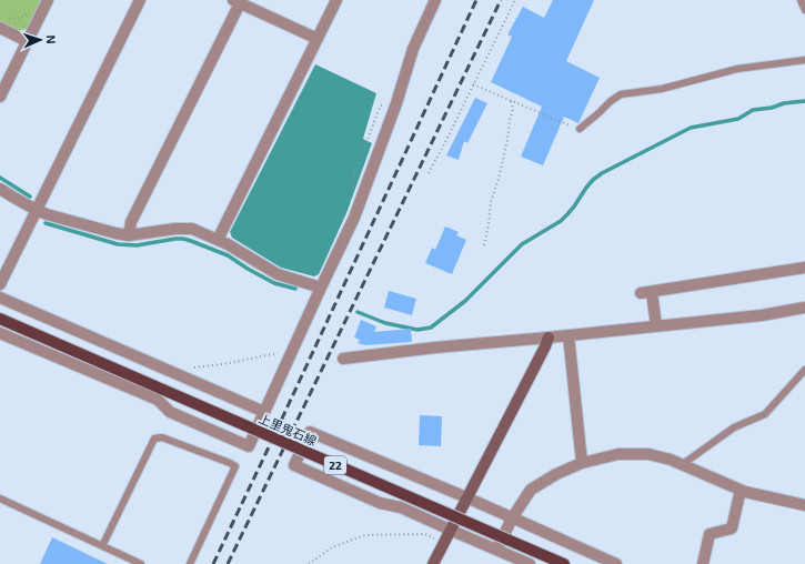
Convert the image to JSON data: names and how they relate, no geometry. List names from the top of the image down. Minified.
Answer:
{"streets":{"main road":["上里鬼石線","22"]},"north":"right"}
